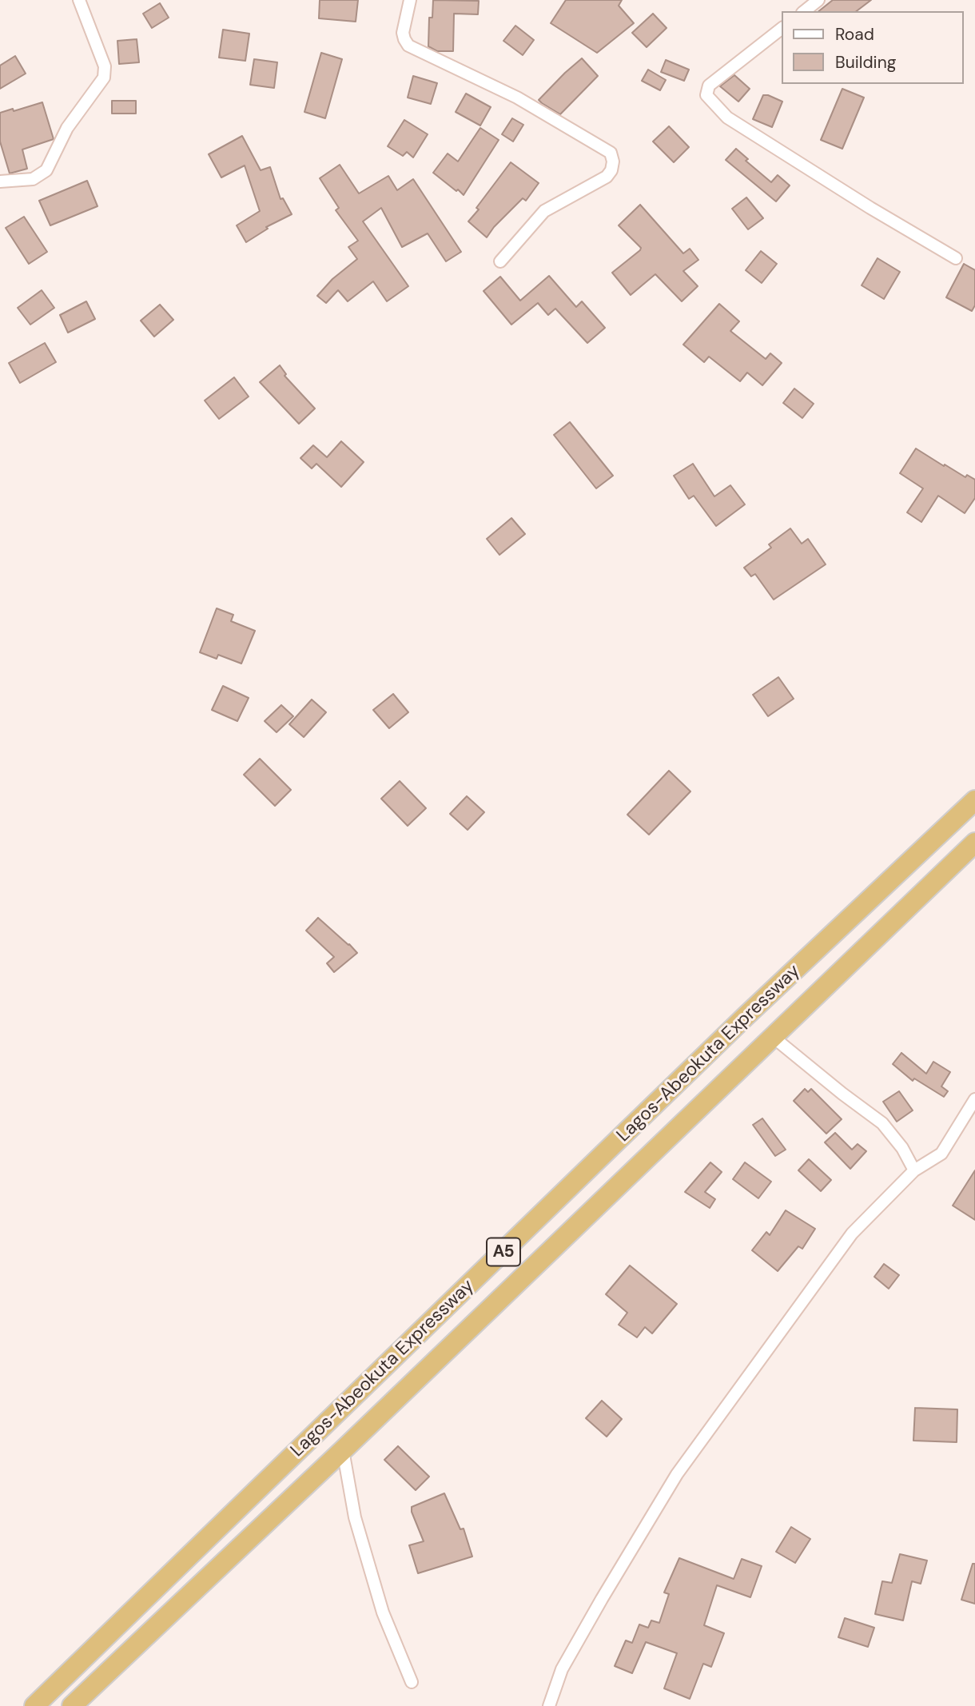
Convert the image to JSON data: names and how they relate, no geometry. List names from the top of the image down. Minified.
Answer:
{"streets":{"highway":["Lagos-Abeokuta Expressway","A5"]},"legend":["Road","Building"]}
